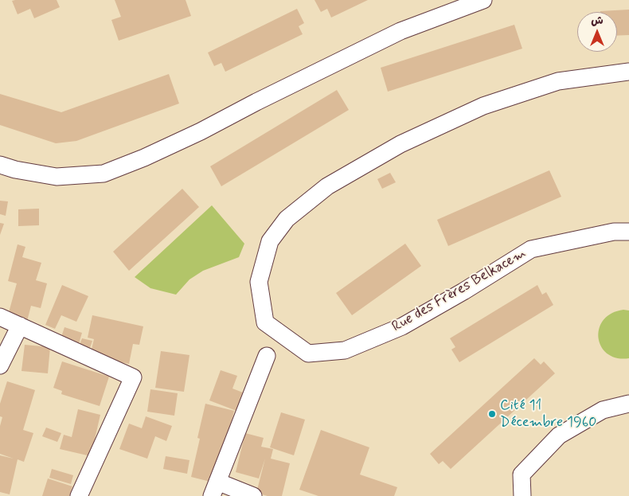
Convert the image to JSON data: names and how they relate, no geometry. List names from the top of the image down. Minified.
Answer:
{"streets":{"street":["Rue des Frères Belkacem"]},"places":["Cité 11 Décembre 1960"],"north":"top"}
